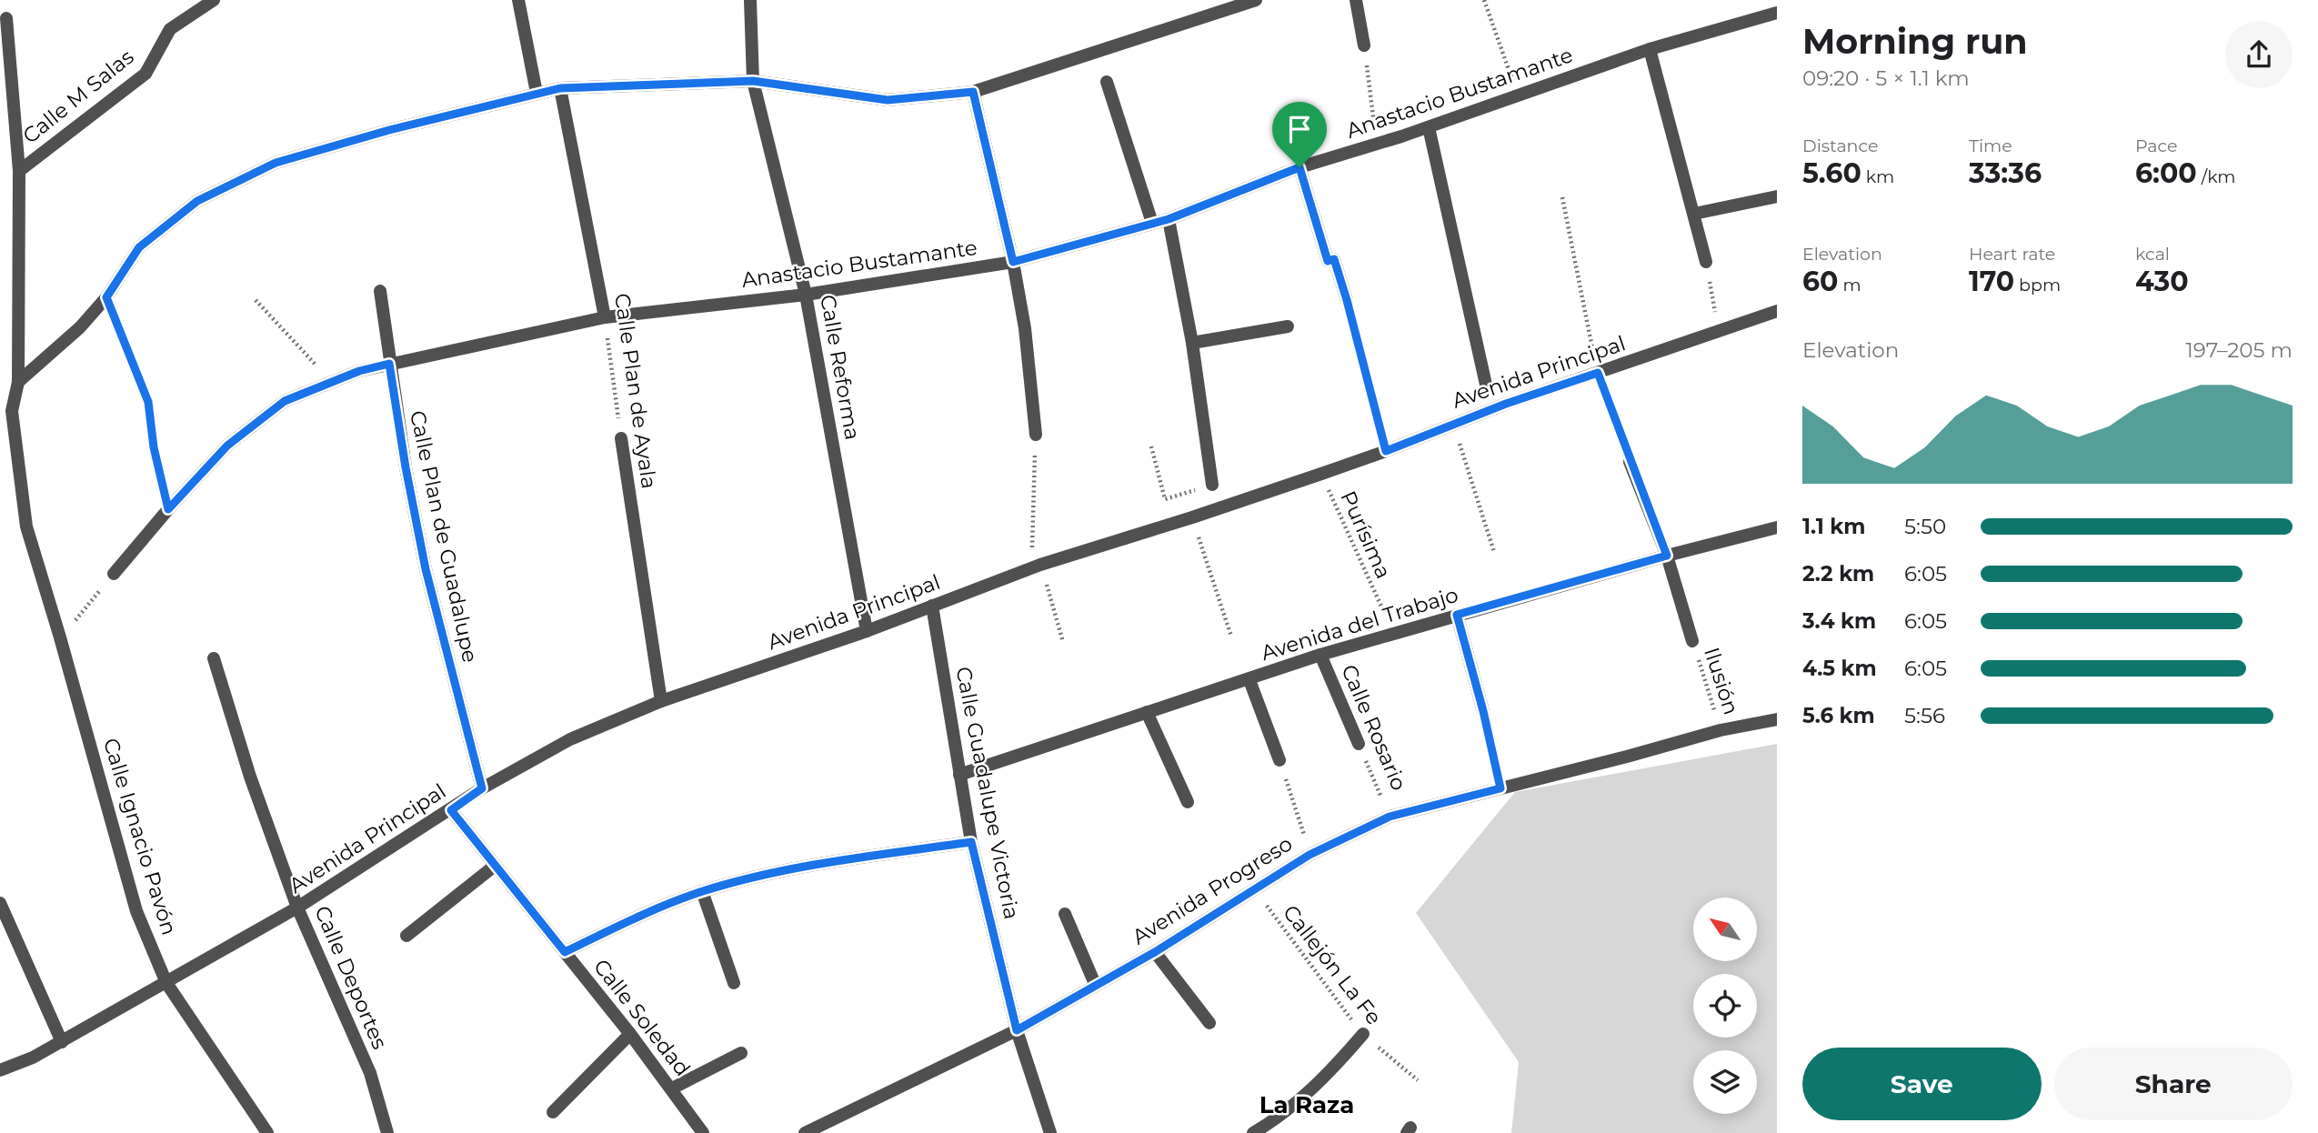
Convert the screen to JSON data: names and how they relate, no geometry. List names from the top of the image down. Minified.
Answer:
{"streets":{"street":["Anastacio Bustamante","Calle M Salas","Calle Reforma","Avenida Principal","Calle Plan de Ayala","Calle Plan de Guadalupe","Avenida del Trabajo","Calle Rosario","Calle Guadalupe Victoria","Calle Ignacio Pavón","Avenida Progreso","Calle Deportes","Calle Soledad"],"path":["Purísima","Ilusión","Callejón La Fe"]},"crossings":[["Anastacio Bustamante","Calle Reforma"],["Anastacio Bustamante","Calle Plan de Ayala"],["Anastacio Bustamante","Calle Plan de Guadalupe"],["Calle M Salas","Calle Ignacio Pavón"],["Calle Reforma","Avenida Principal"],["Avenida Principal","Calle Plan de Ayala"],["Avenida Principal","Purísima"],["Avenida Principal","Calle Plan de Guadalupe"],["Avenida Principal","Calle Guadalupe Victoria"],["Avenida Principal","Calle Ignacio Pavón"],["Avenida Principal","Calle Deportes"],["Avenida Principal","Calle Soledad"],["Avenida del Trabajo","Calle Rosario"],["Avenida del Trabajo","Calle Guadalupe Victoria"],["Ilusión","Avenida Progreso"],["Calle Rosario","Avenida Progreso"],["Calle Guadalupe Victoria","Avenida Progreso"],["Avenida Progreso","Callejón La Fe"]],"districts":["La Raza"],"north":"top left","page":{"heading":["Morning run","09:20 · 5 × 1.1 km"],"stats":[["Distance","5.60 km"],["Time","33:36"],["Pace","6:00 /km"],["Elevation","60 m"],["Heart rate","170 bpm"],["kcal","430"]],"chart":["Elevation","197–205 m"],"list":[{"name":"1.1 km","note":"5:50"},{"name":"2.2 km","note":"6:05"},{"name":"3.4 km","note":"6:05"},{"name":"4.5 km","note":"6:05"},{"name":"5.6 km","note":"5:56"}],"buttons":["Save","Share"]}}
